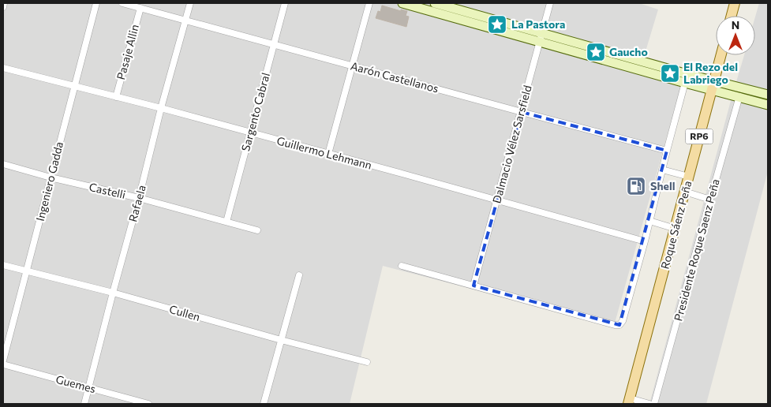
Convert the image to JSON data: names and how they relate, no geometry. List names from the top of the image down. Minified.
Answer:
{"streets":{"main road":["RP6","Roque Sáenz Peña"],"street":["Pasaje Allin","Aarón Castellanos","Sargento Cabral","Dalmacio Vélez Sarsfield","Guillermo Lehmann","Ingeniero Gadda","Castelli","Rafaela","Presidente Roque Saenz Peña","Cullen","Guemes"]},"crossings":[["Pasaje Allin","Aarón Castellanos"],["Pasaje Allin","Guillermo Lehmann"],["Aarón Castellanos","Sargento Cabral"],["Aarón Castellanos","Dalmacio Vélez Sarsfield"],["Aarón Castellanos","Rafaela"],["Sargento Cabral","Guillermo Lehmann"],["Sargento Cabral","Castelli"],["Dalmacio Vélez Sarsfield","Guillermo Lehmann"],["Guillermo Lehmann","Ingeniero Gadda"],["Guillermo Lehmann","Rafaela"],["Ingeniero Gadda","Castelli"],["Ingeniero Gadda","Cullen"],["Castelli","Rafaela"],["Rafaela","Cullen"],["Rafaela","Guemes"]],"places":{"place":["La Pastora","Gaucho","El Rezo del Labriego"],"fuel station":["Shell"]},"north":"top"}
